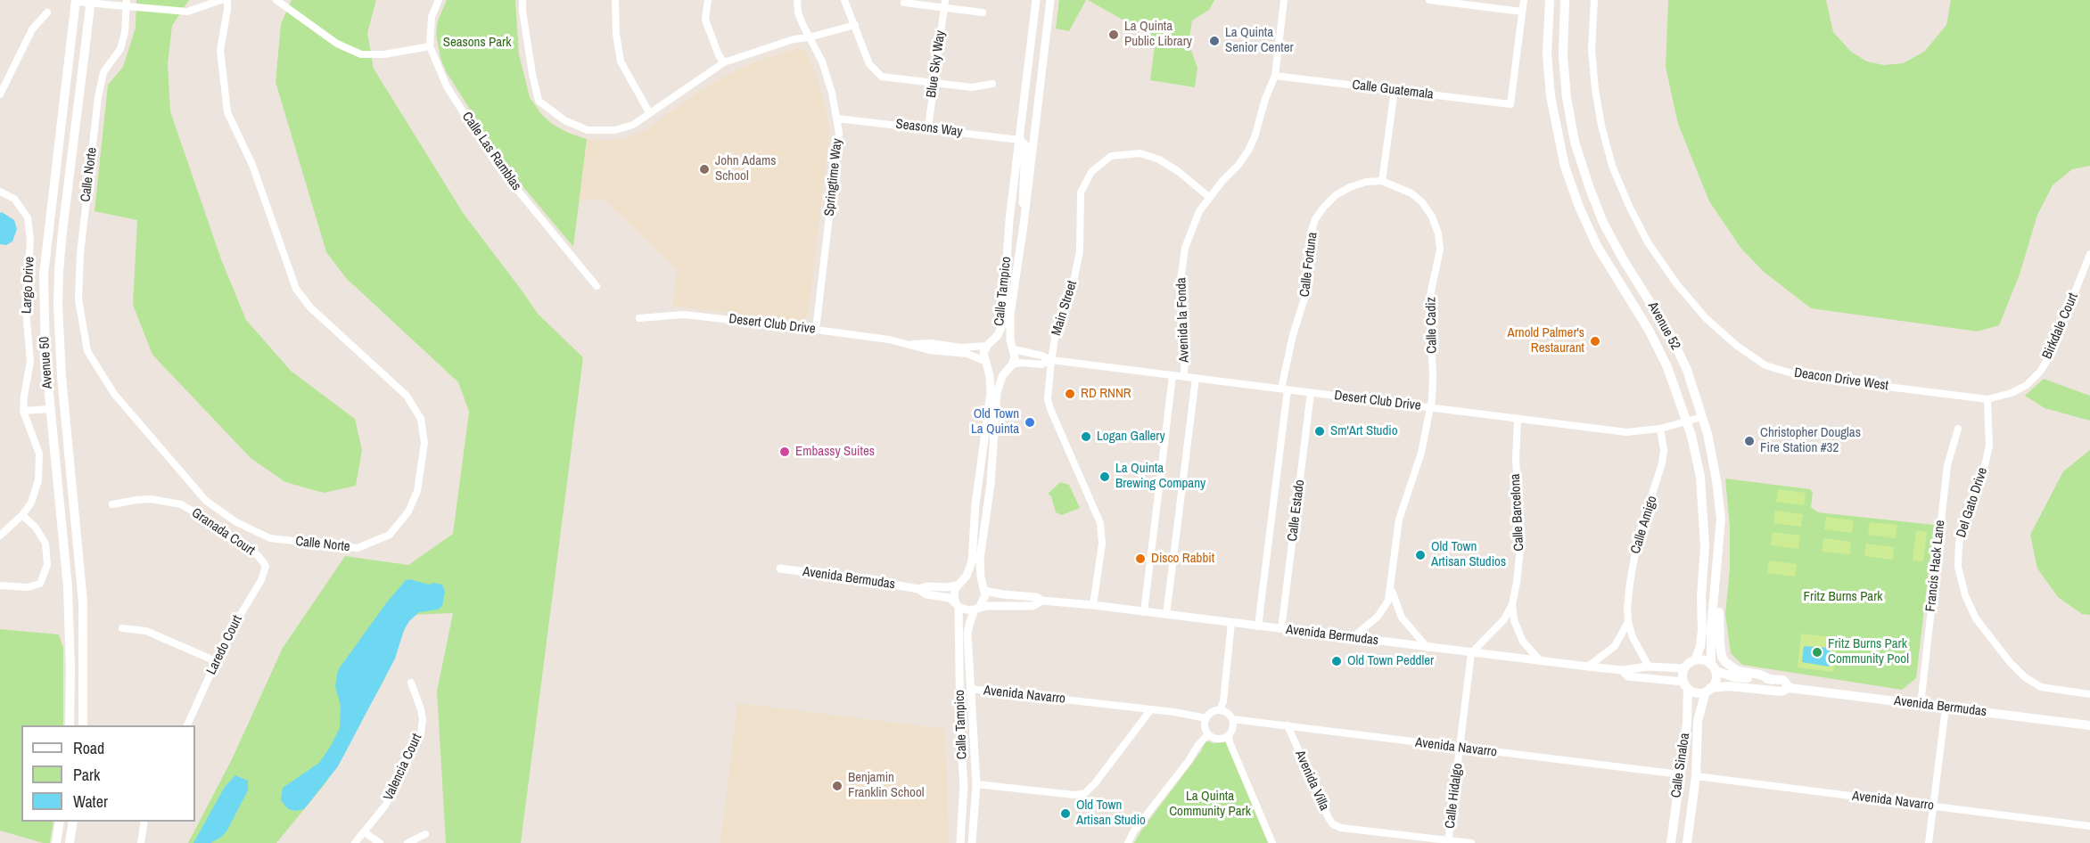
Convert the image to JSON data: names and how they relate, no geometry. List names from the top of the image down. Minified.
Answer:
{"streets":{"main road":["Avenue 52","Avenue 50","Avenida Bermudas","Calle Sinaloa"],"street":["Blue Sky Way","Calle Guatemala","Seasons Way","Calle Las Ramblas","Calle Norte","Springtime Way","Calle Fortuna","Largo Drive","Calle Tampico","Main Street","Avenida la Fonda","Desert Club Drive","Calle Cadiz","Birkdale Court","Deacon Drive West","Del Gato Drive","Calle Estado","Calle Barcelona","Calle Amigo","Granada Court","Francis Hack Lane","Laredo Court","Avenida Navarro","Valencia Court","Avenida Villa","Calle Hidalgo"]},"crossings":[["Blue Sky Way","Seasons Way"],["Calle Guatemala","Avenida la Fonda"],["Seasons Way","Springtime Way"],["Seasons Way","Calle Tampico"],["Springtime Way","Desert Club Drive"],["Calle Fortuna","Desert Club Drive"],["Calle Fortuna","Calle Cadiz"],["Calle Fortuna","Calle Estado"],["Calle Tampico","Desert Club Drive"],["Calle Tampico","Avenida Bermudas"],["Calle Tampico","Avenida Navarro"],["Main Street","Avenida la Fonda"],["Main Street","Desert Club Drive"],["Main Street","Avenida Bermudas"],["Avenida la Fonda","Desert Club Drive"],["Avenida la Fonda","Avenida Bermudas"],["Desert Club Drive","Calle Cadiz"],["Desert Club Drive","Avenue 52"],["Desert Club Drive","Calle Estado"],["Desert Club Drive","Calle Barcelona"],["Desert Club Drive","Calle Amigo"],["Calle Cadiz","Avenida Bermudas"],["Avenue 52","Avenida Bermudas"],["Avenue 52","Calle Sinaloa"],["Birkdale Court","Deacon Drive West"],["Birkdale Court","Del Gato Drive"],["Deacon Drive West","Del Gato Drive"],["Calle Estado","Avenida Bermudas"],["Calle Barcelona","Avenida Bermudas"],["Calle Barcelona","Calle Hidalgo"],["Calle Amigo","Avenida Bermudas"],["Granada Court","Laredo Court"],["Francis Hack Lane","Avenida Bermudas"],["Avenida Bermudas","Calle Sinaloa"],["Avenida Bermudas","Calle Hidalgo"],["Avenida Navarro","Calle Sinaloa"],["Avenida Navarro","Avenida Villa"],["Avenida Navarro","Calle Hidalgo"],["Avenida Villa","Calle Hidalgo"]],"parks":["Seasons Park","Fritz Burns Park","La Quinta Community Park"],"places":["La Quinta Public Library","La Quinta Senior Center","John Adams School","Arnold Palmer's Restaurant","RD RNNR","Old Town La Quinta","Sm'Art Studio","Logan Gallery","Christopher Douglas Fire Station #32","Embassy Suites","La Quinta Brewing Company","Old Town Artisan Studios","Disco Rabbit","Fritz Burns Park Community Pool","Old Town Peddler","Benjamin Franklin School","Old Town Artisan Studio"],"legend":["Road","Park","Water"]}
